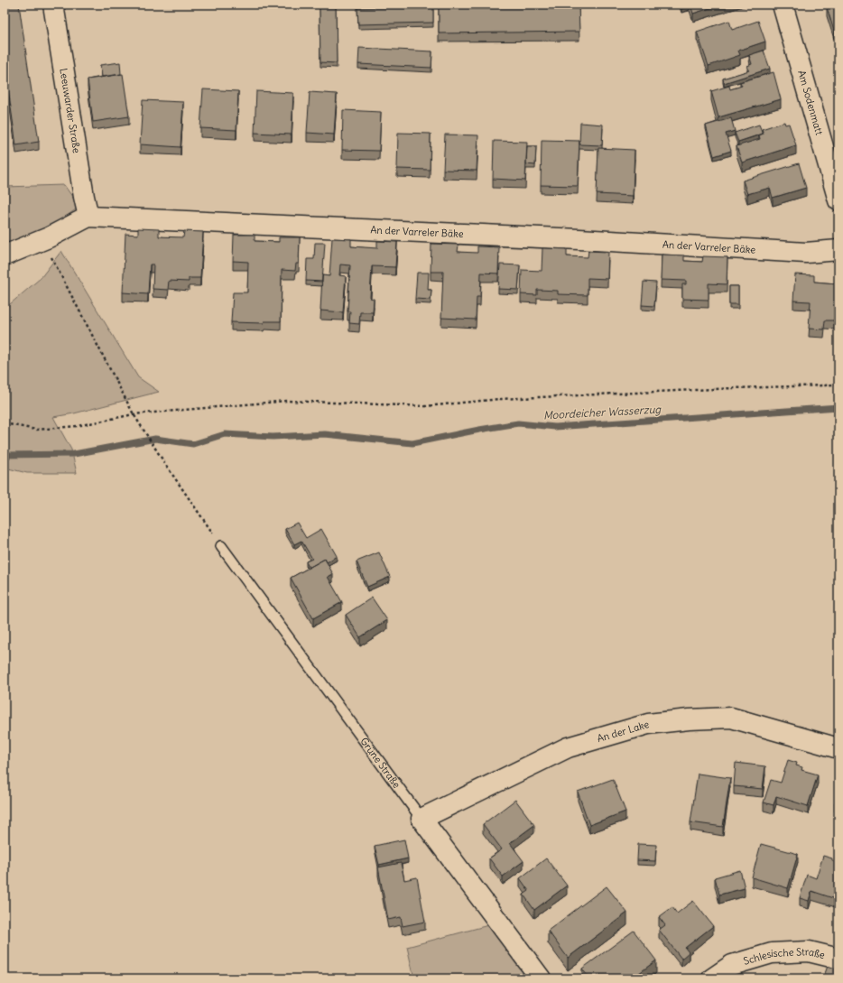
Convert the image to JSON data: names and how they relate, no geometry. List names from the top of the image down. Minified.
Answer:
{"streets":{"street":["Am Sodenmatt","Leeuwarder Straße","An der Varreler Bäke","An der Lake","Grüne Straße","Schlesische Straße"]},"crossings":[["Leeuwarder Straße","An der Varreler Bäke"],["An der Lake","Grüne Straße"]],"water":["Moordeicher Wasserzug"]}
